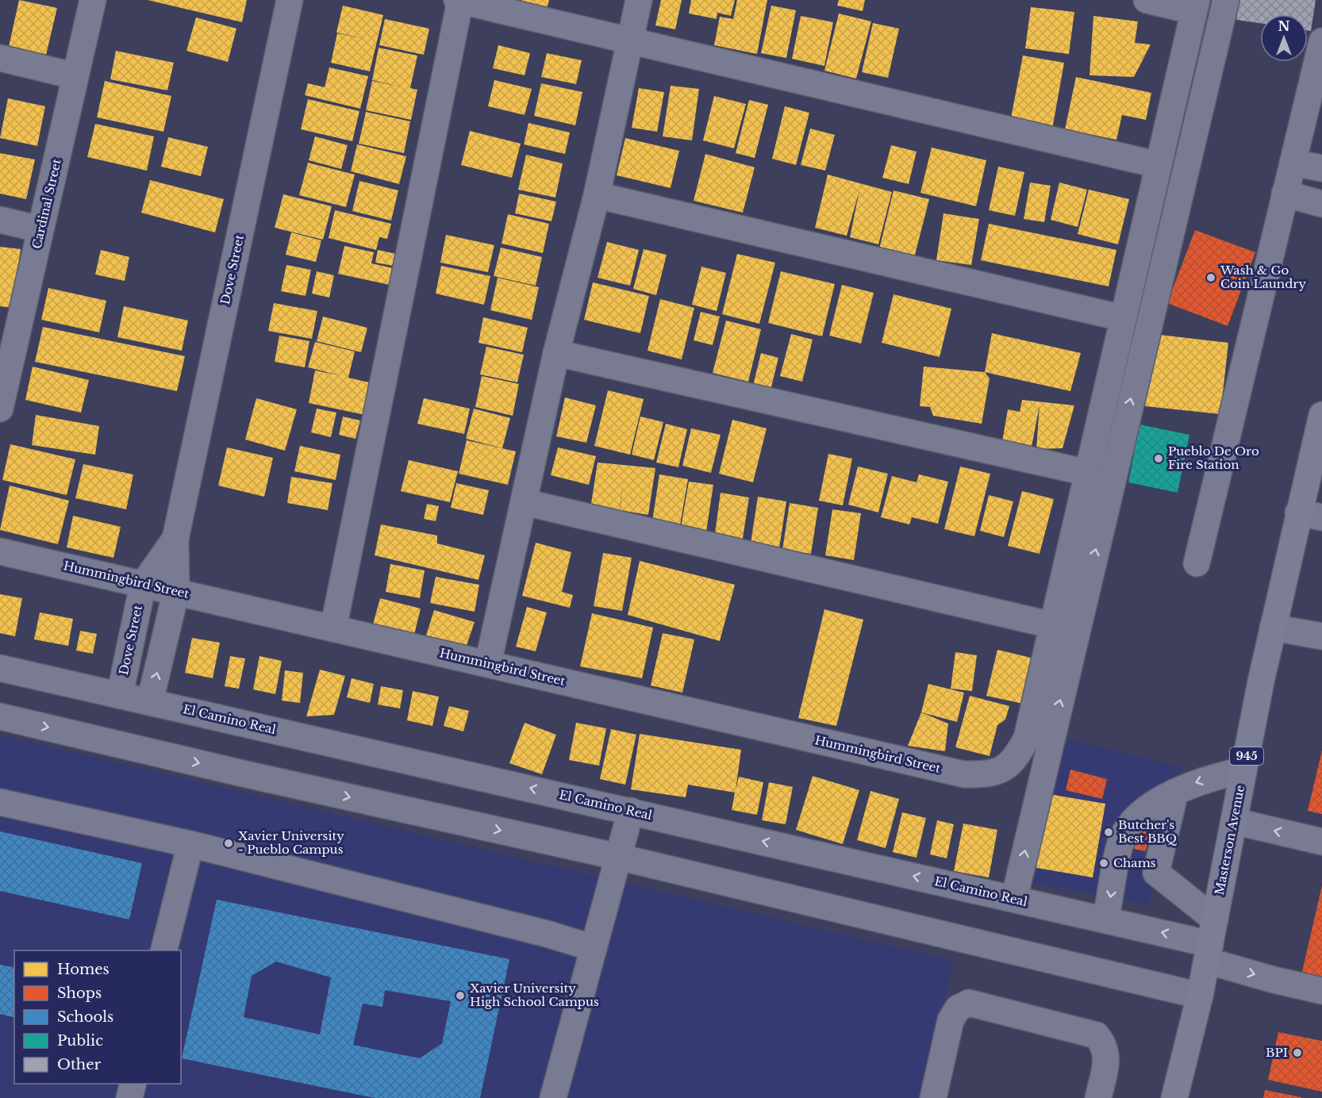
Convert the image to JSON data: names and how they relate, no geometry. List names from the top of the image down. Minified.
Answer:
{"streets":{"main road":["945","Masterson Avenue"],"street":["Cardinal Street","Dove Street","Hummingbird Street","El Camino Real"]},"crossings":[["Dove Street","Hummingbird Street"],["Dove Street","El Camino Real"],["El Camino Real","Masterson Avenue"]],"places":["Wash & Go Coin Laundry","Pueblo De Oro Fire Station","Butcher's Best BBQ","Xavier University - Pueblo Campus","Chams","Xavier University High School Campus","BPI"],"legend":["Homes","Shops","Schools","Public","Other"],"north":"top"}
